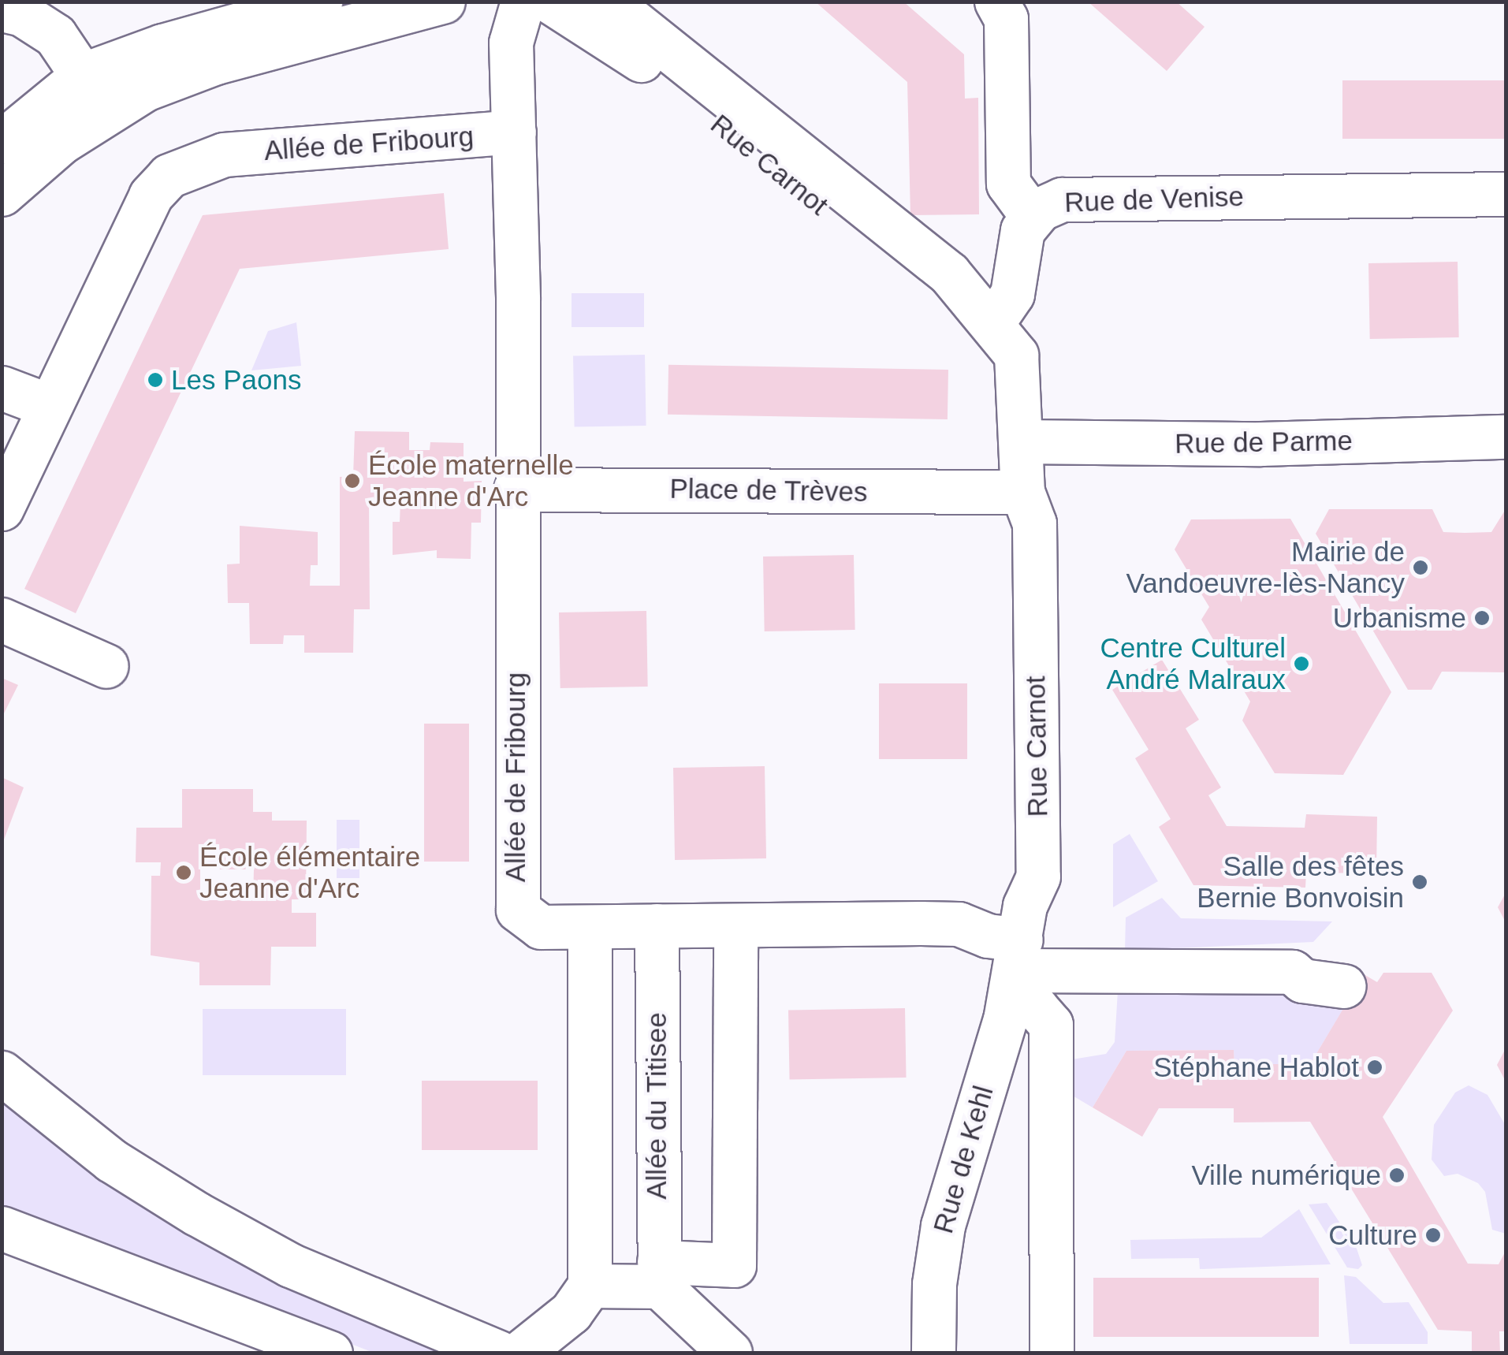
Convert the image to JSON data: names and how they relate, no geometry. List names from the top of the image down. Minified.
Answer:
{"streets":{"street":["Allée de Fribourg","Rue Carnot","Rue de Venise","Rue de Parme","Place de Trèves","Allée du Titisee","Rue de Kehl"]},"crossings":[["Allée de Fribourg","Rue Carnot"],["Allée de Fribourg","Place de Trèves"],["Allée de Fribourg","Allée du Titisee"],["Allée de Fribourg","Rue de Kehl"],["Rue Carnot","Rue de Parme"],["Rue Carnot","Place de Trèves"],["Rue Carnot","Rue de Kehl"]],"places":["Les Paons","École maternelle Jeanne d'Arc","Mairie de Vandoeuvre-lès-Nancy","Urbanisme","Centre Culturel André Malraux","École élémentaire Jeanne d'Arc","Salle des fêtes Bernie Bonvoisin","Stéphane Hablot","Ville numérique","Culture"]}
